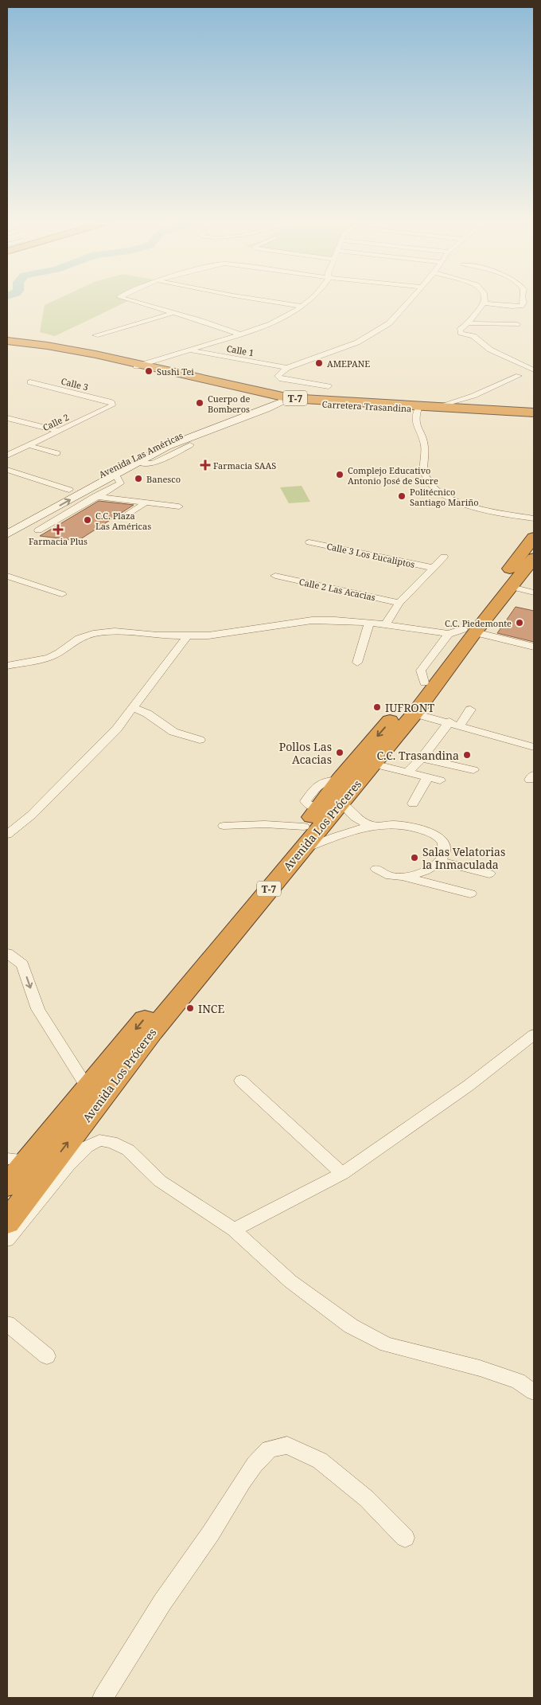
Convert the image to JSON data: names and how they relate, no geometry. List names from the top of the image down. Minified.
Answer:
{"streets":{"highway":["T-7","Carretera Trasandina","Avenida Los Próceres"],"street":["Calle 1","Calle 3","Calle 2","Avenida Las Américas","Calle 3 Los Eucaliptos","Calle 2 Las Acacias"]},"crossings":[["Calle 3","Calle 2"],["Carretera Trasandina","Avenida Las Américas"]],"places":{"other":["AMEPANE","Sushi Tei","Cuerpo de Bomberos","Complejo Educativo Antonio José de Sucre","Banesco","Politécnico Santiago Mariño","C.C. Plaza Las Américas","C.C. Piedemonte","IUFRONT","Pollos Las Acacias","C.C. Trasandina","Salas Velatorias la Inmaculada","INCE"],"health":["Farmacia SAAS","Farmacia Plus"]}}
